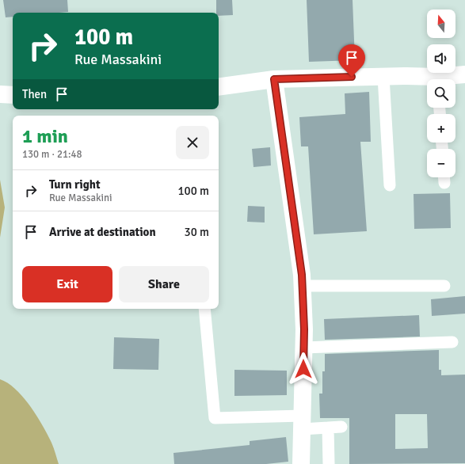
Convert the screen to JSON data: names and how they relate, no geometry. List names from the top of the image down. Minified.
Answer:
{"north":"top","page":{"map_buttons":["+","−"],"turn":["100 m","Rue Massakini"],"then":"Then","heading":["1 min","130 m · 21:48"],"list":[{"name":"Turn right","note":"Rue Massakini","value":"100 m"},{"name":"Arrive at destination","value":"30 m"}],"buttons":["Exit","Share"]}}
